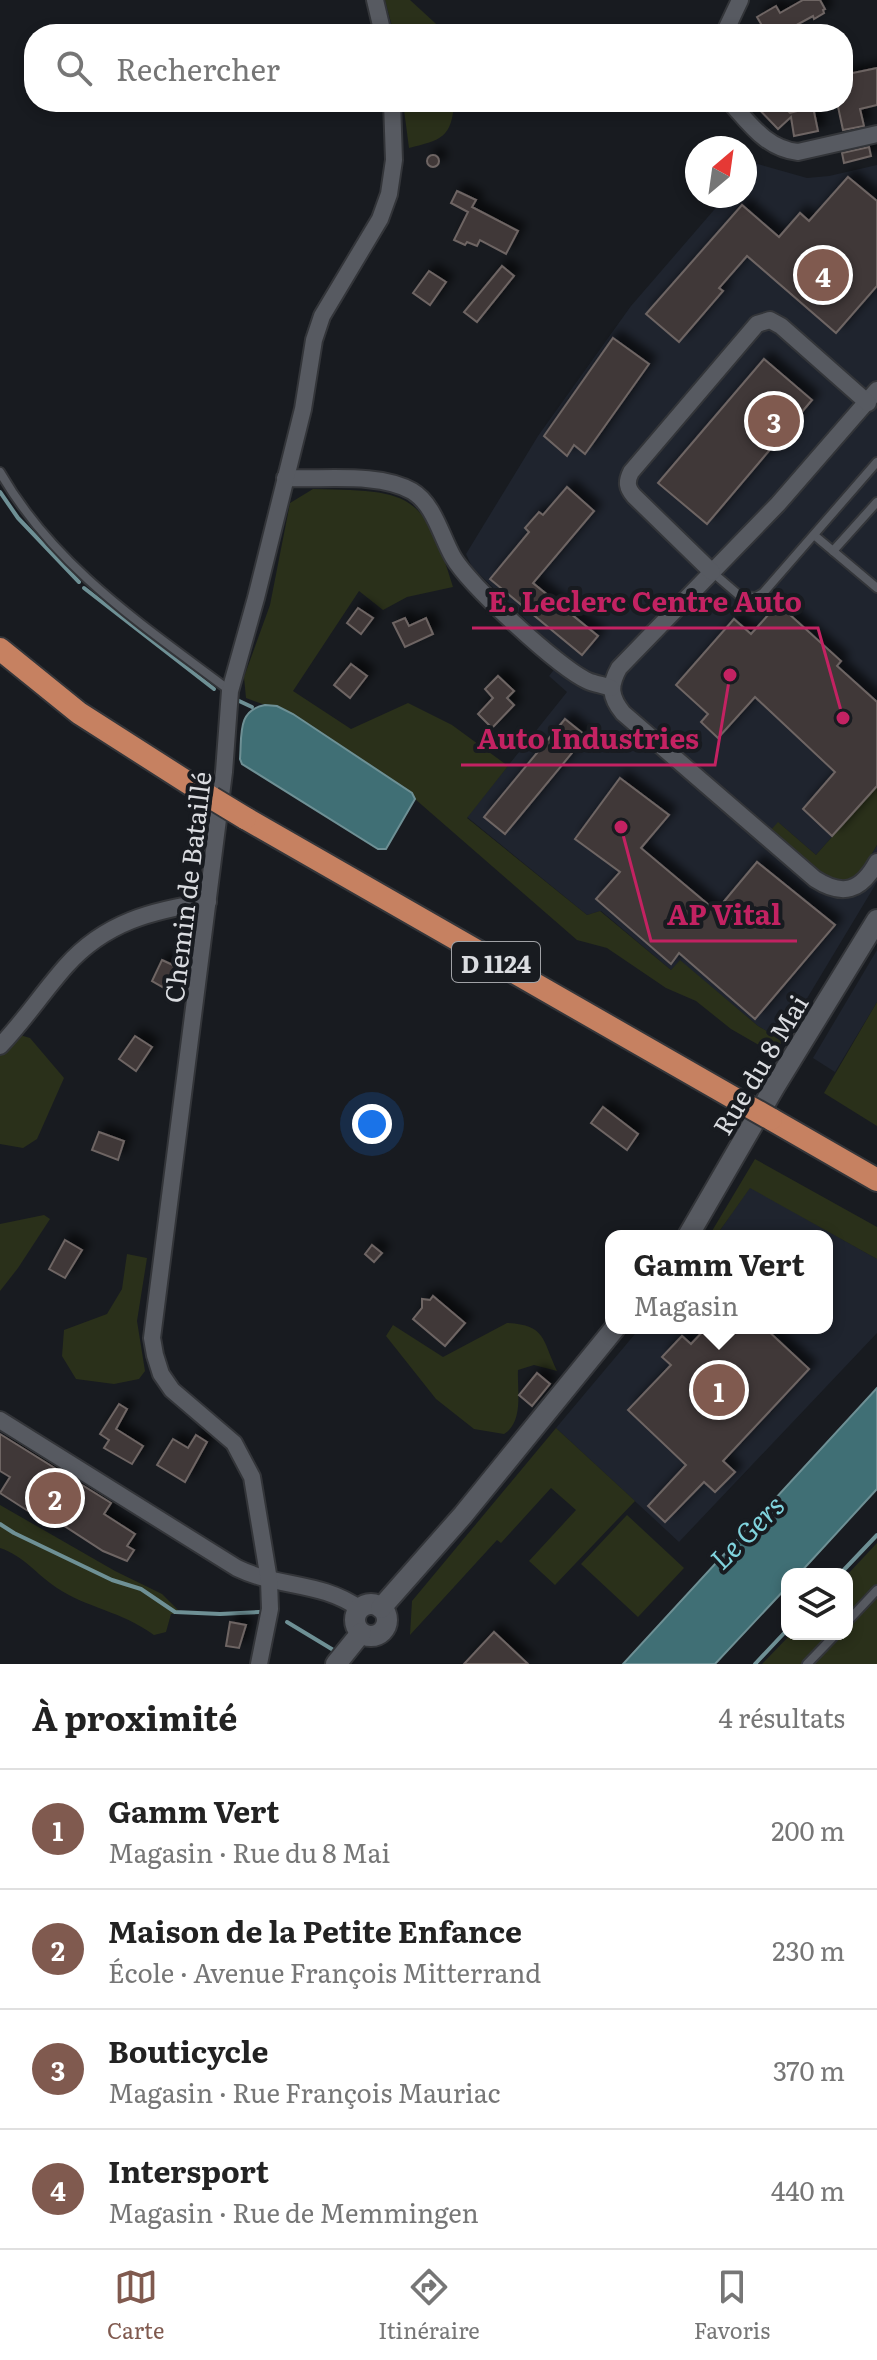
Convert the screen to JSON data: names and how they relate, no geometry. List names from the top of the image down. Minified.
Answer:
{"streets":{"highway":["D 1124"],"street":["Chemin de Bataillé","Rue du 8 Mai"]},"water":["Le Gers"],"places":["Auto Industries","E. Leclerc Centre Auto","AP Vital"],"north":"top right","page":{"search":"Rechercher","pins":["4","3","1","2"],"popup":["Gamm Vert","Magasin"],"heading":["À proximité","4 résultats"],"list":[{"mark":"1","name":"Gamm Vert","note":"Magasin · Rue du 8 Mai","value":"200 m"},{"mark":"2","name":"Maison de la Petite Enfance","note":"École · Avenue François Mitterrand","value":"230 m"},{"mark":"3","name":"Bouticycle","note":"Magasin · Rue François Mauriac","value":"370 m"},{"mark":"4","name":"Intersport","note":"Magasin · Rue de Memmingen","value":"440 m"}],"nav":["Carte","Itinéraire","Favoris"]}}
